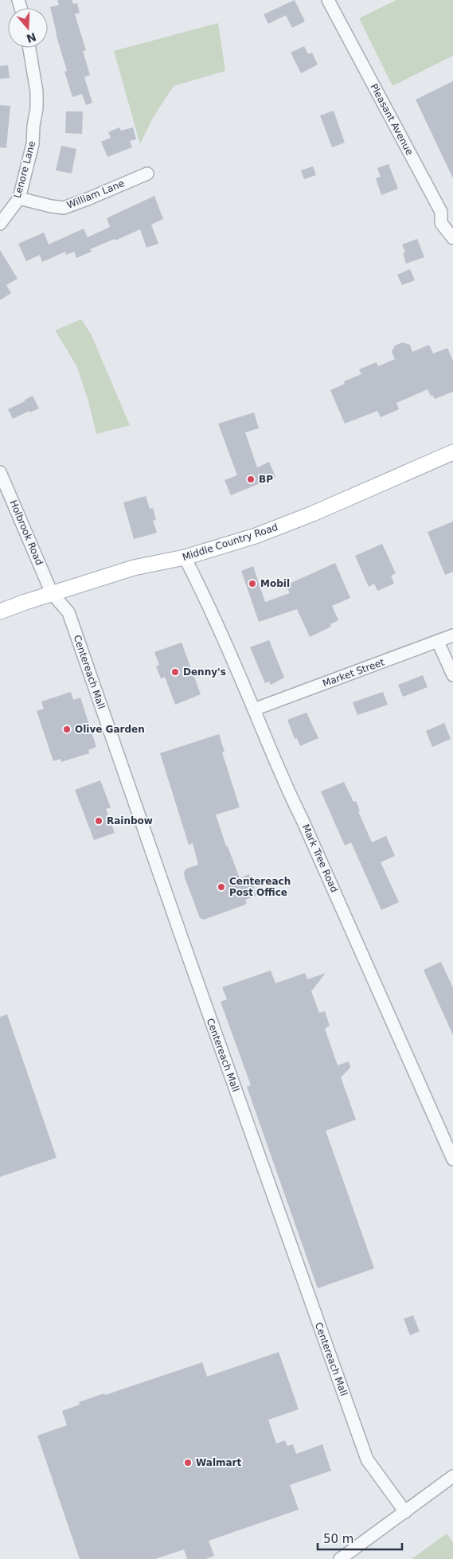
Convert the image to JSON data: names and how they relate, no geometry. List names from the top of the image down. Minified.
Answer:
{"streets":{"main road":["Middle Country Road"],"street":["Pleasant Avenue","Lenore Lane","William Lane","Holbrook Road","Centereach Mall","Market Street","Mark Tree Road"]},"crossings":[["Lenore Lane","William Lane"],["Holbrook Road","Middle Country Road"],["Holbrook Road","Centereach Mall"],["Middle Country Road","Centereach Mall"],["Middle Country Road","Mark Tree Road"],["Market Street","Mark Tree Road"]],"places":["BP","Mobil","Denny's","Olive Garden","Rainbow","Centereach Post Office","Walmart"],"scale_bar":"50 m","north":"bottom"}
